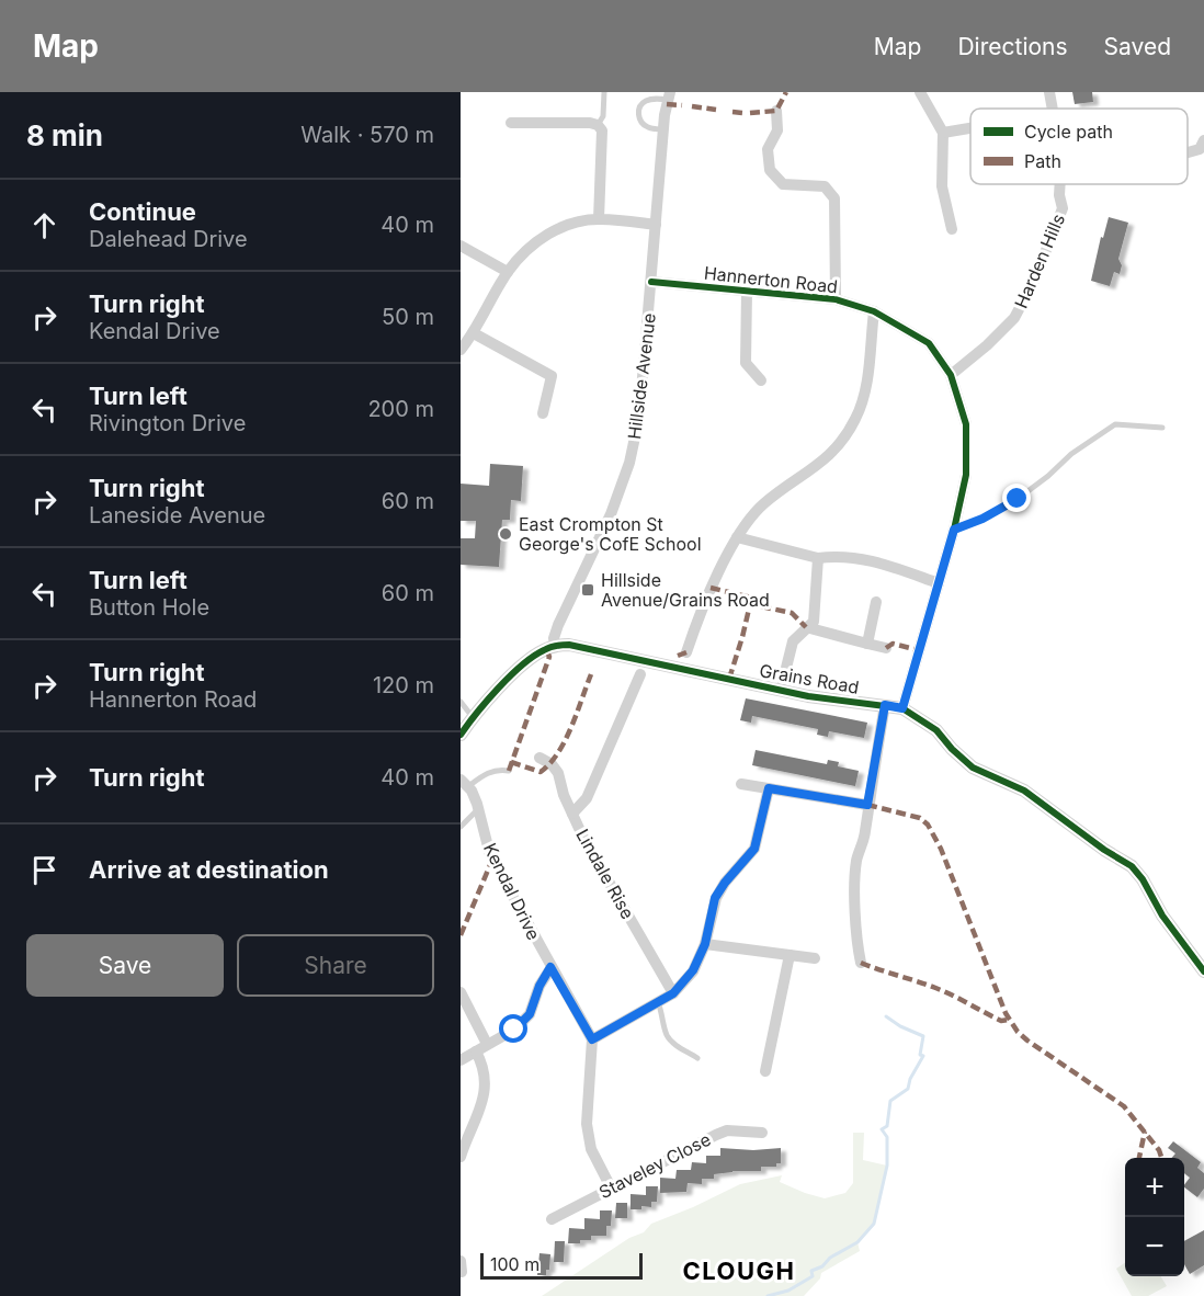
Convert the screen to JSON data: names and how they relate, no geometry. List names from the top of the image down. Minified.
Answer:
{"streets":{"street":["Harden Hills","Hannerton Road","Hillside Avenue","Grains Road","Lindale Rise","Kendal Drive","Staveley Close"]},"crossings":[["Harden Hills","Hannerton Road"],["Hannerton Road","Hillside Avenue"],["Hannerton Road","Grains Road"],["Hillside Avenue","Grains Road"]],"districts":["CLOUGH"],"places":{"other":["East Crompton St George's CofE School"],"transit":["Hillside Avenue/Grains Road"]},"legend":["Cycle path","Path"],"scale_bar":"100 m","page":{"header":"Map","nav":["Map","Directions","Saved"],"heading":["8 min","Walk · 570 m"],"list":[["Continue","Dalehead Drive","40 m"],["Turn right","Kendal Drive","50 m"],["Turn left","Rivington Drive","200 m"],["Turn right","Laneside Avenue","60 m"],["Turn left","Button Hole","60 m"],["Turn right","Hannerton Road","120 m"],["Turn right","40 m"],"Arrive at destination"],"buttons":["Save","Share"],"map_buttons":["+","−"],"scale":"100 m"}}
